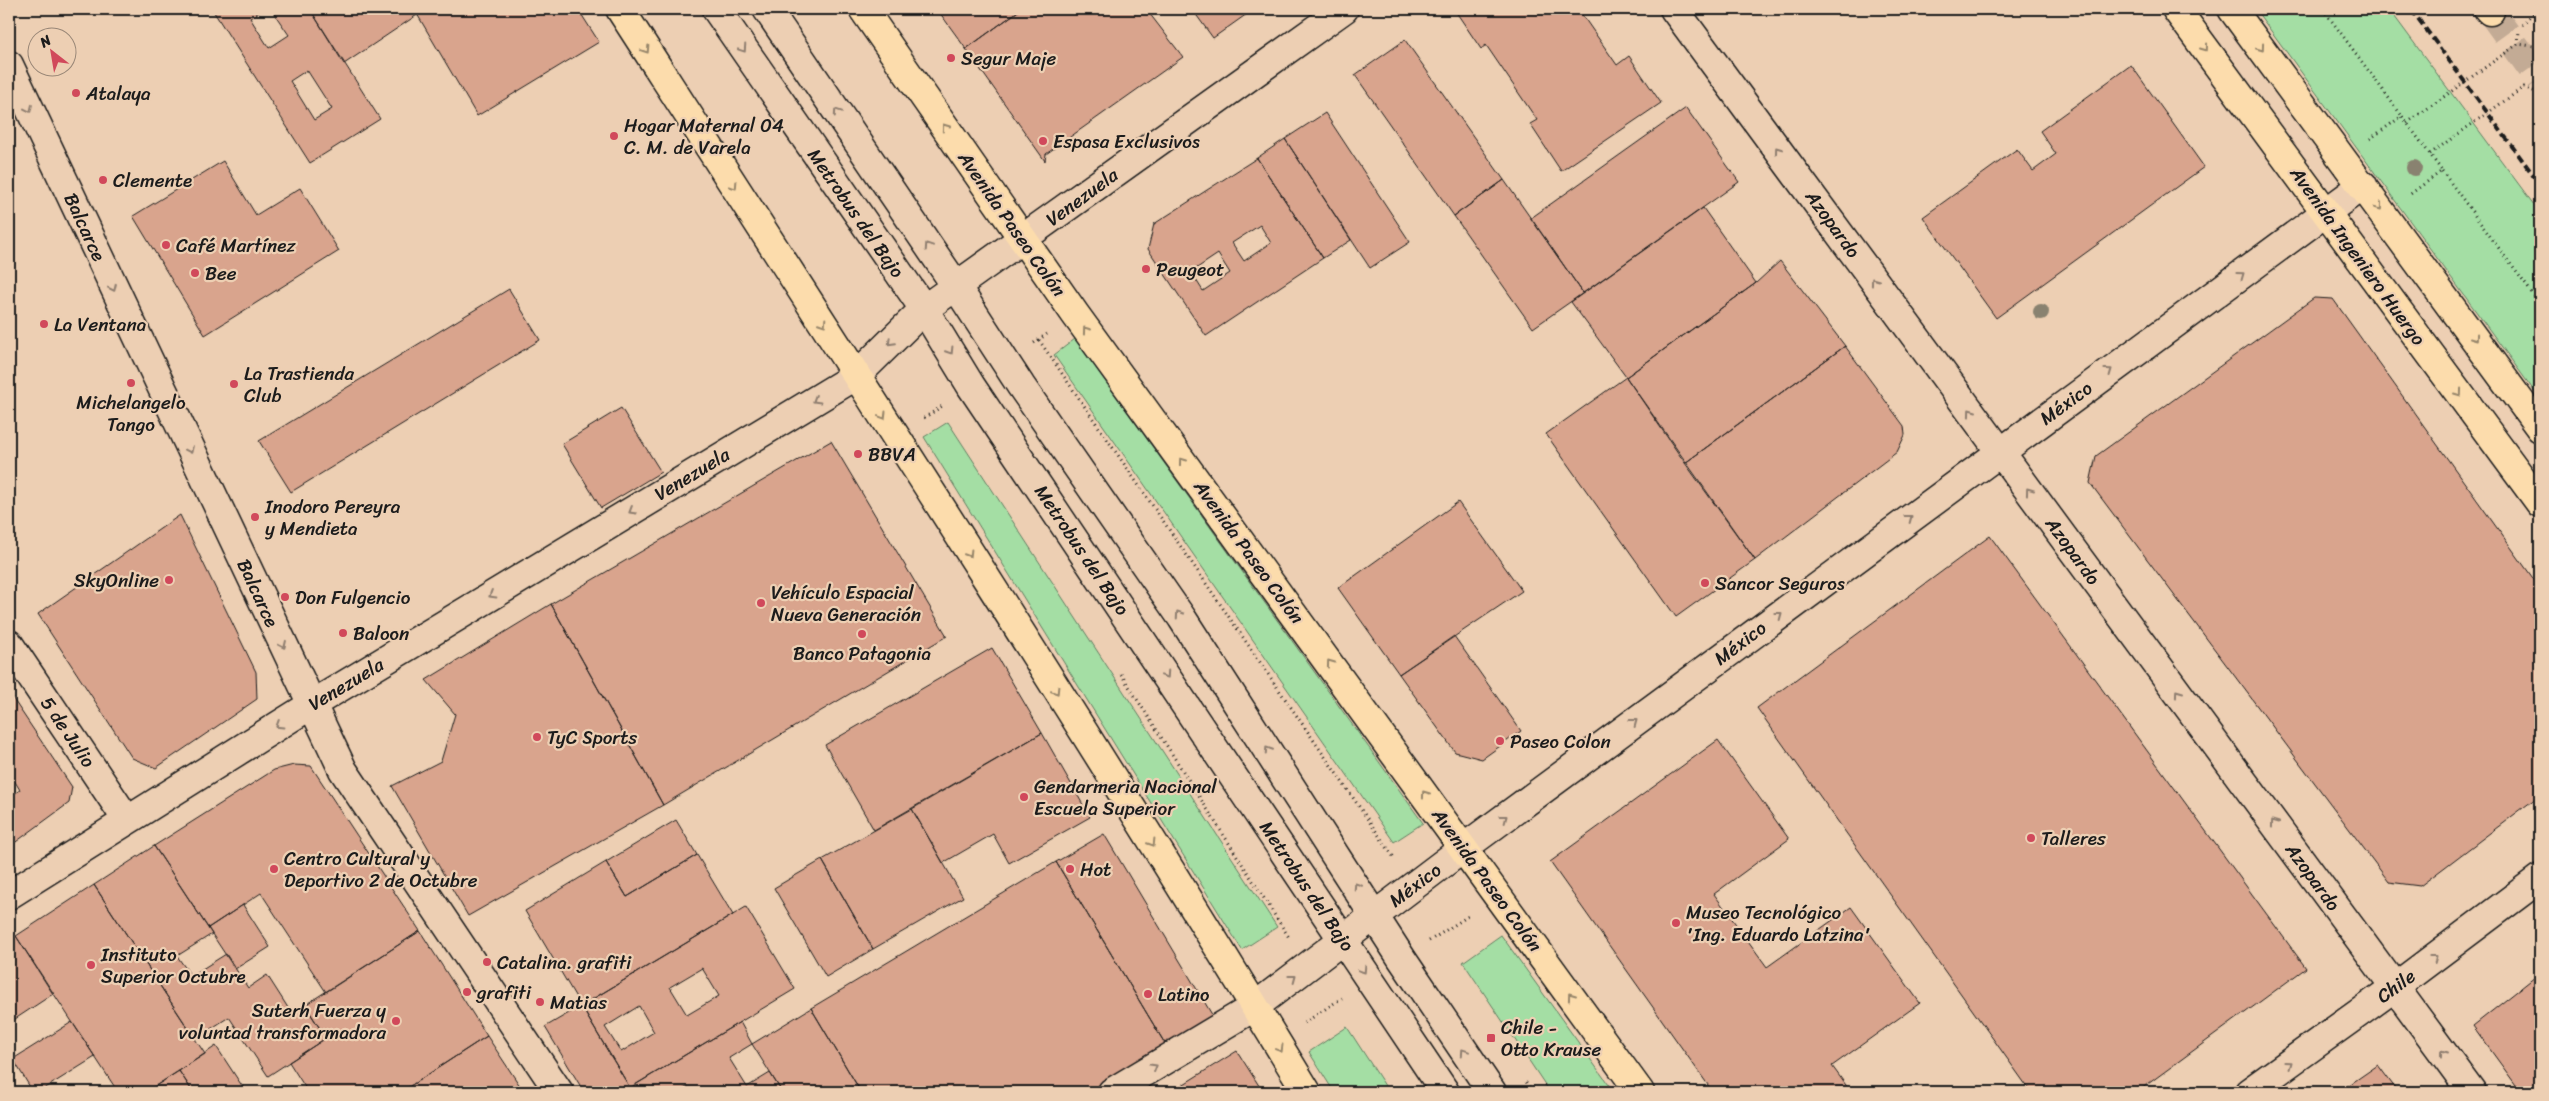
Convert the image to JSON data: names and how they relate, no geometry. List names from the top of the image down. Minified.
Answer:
{"streets":{"main road":["Avenida Paseo Colón","Avenida Ingeniero Huergo"],"street":["Venezuela","Metrobus del Bajo","Azopardo","Balcarce","México","5 de Julio","Chile"]},"crossings":[["Venezuela","Metrobus del Bajo"],["Venezuela","Avenida Paseo Colón"],["Venezuela","Balcarce"],["Venezuela","5 de Julio"],["Metrobus del Bajo","México"],["Avenida Paseo Colón","México"],["Azopardo","México"],["Azopardo","Chile"],["Avenida Ingeniero Huergo","México"]],"one_way":["Venezuela","Azopardo","Balcarce","México","Chile"],"places":{"other":["Segur Maje","Atalaya","Hogar Maternal 04 C. M. de Varela","Espasa Exclusivos","Clemente","Café Martínez","Peugeot","Bee","La Ventana","Michelangelo Tango","La Trastienda Club","BBVA","Inodoro Pereyra y Mendieta","SkyOnline","Sancor Seguros","Don Fulgencio","Vehículo Espacial Nueva Generación","Baloon","Banco Patagonia","TyC Sports","Paseo Colon","Gendarmeria Nacional Escuela Superior","Talleres","Centro Cultural y Deportivo 2 de Octubre","Hot","Museo Tecnológico 'Ing. Eduardo Latzina'","Catalina. grafiti","Instituto Superior Octubre","grafiti","Latino","Matias","Suterh Fuerza y voluntad transformadora"],"transit":["Chile - Otto Krause"]},"north":"top left"}
